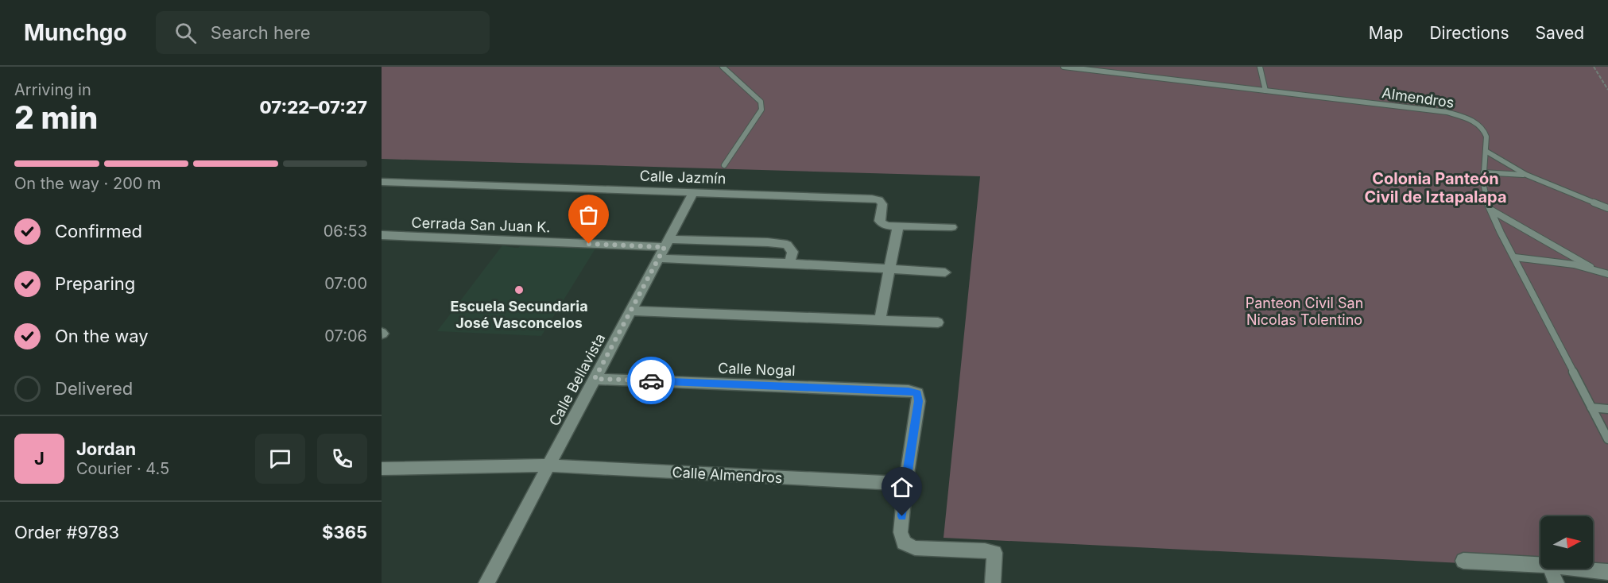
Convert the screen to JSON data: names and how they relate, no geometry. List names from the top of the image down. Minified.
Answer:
{"streets":{"street":["Calle Jazmín","Cerrada San Juan K.","Calle Nogal","Calle Bellavista","Calle Almendros"],"lane":["Almendros"]},"crossings":[["Calle Jazmín","Calle Bellavista"],["Cerrada San Juan K.","Calle Bellavista"],["Calle Nogal","Calle Bellavista"],["Calle Nogal","Calle Almendros"],["Calle Bellavista","Calle Almendros"]],"districts":["Colonia Panteón Civil de Iztapalapa"],"parks":["Panteon Civil San Nicolas Tolentino"],"places":["Escuela Secundaria José Vasconcelos"],"north":"right","page":{"header":"Munchgo","search":"Search here","nav":["Map","Directions","Saved"],"heading":["2 min","Arriving in","07:22–07:27"],"panel":["Jordan","Courier · 4.5","Order #9783","$365"],"bar":"On the way · 200 m","list":[["Confirmed","06:53"],["Preparing","07:00"],["On the way","07:06"],"Delivered"],"round":"J"}}
